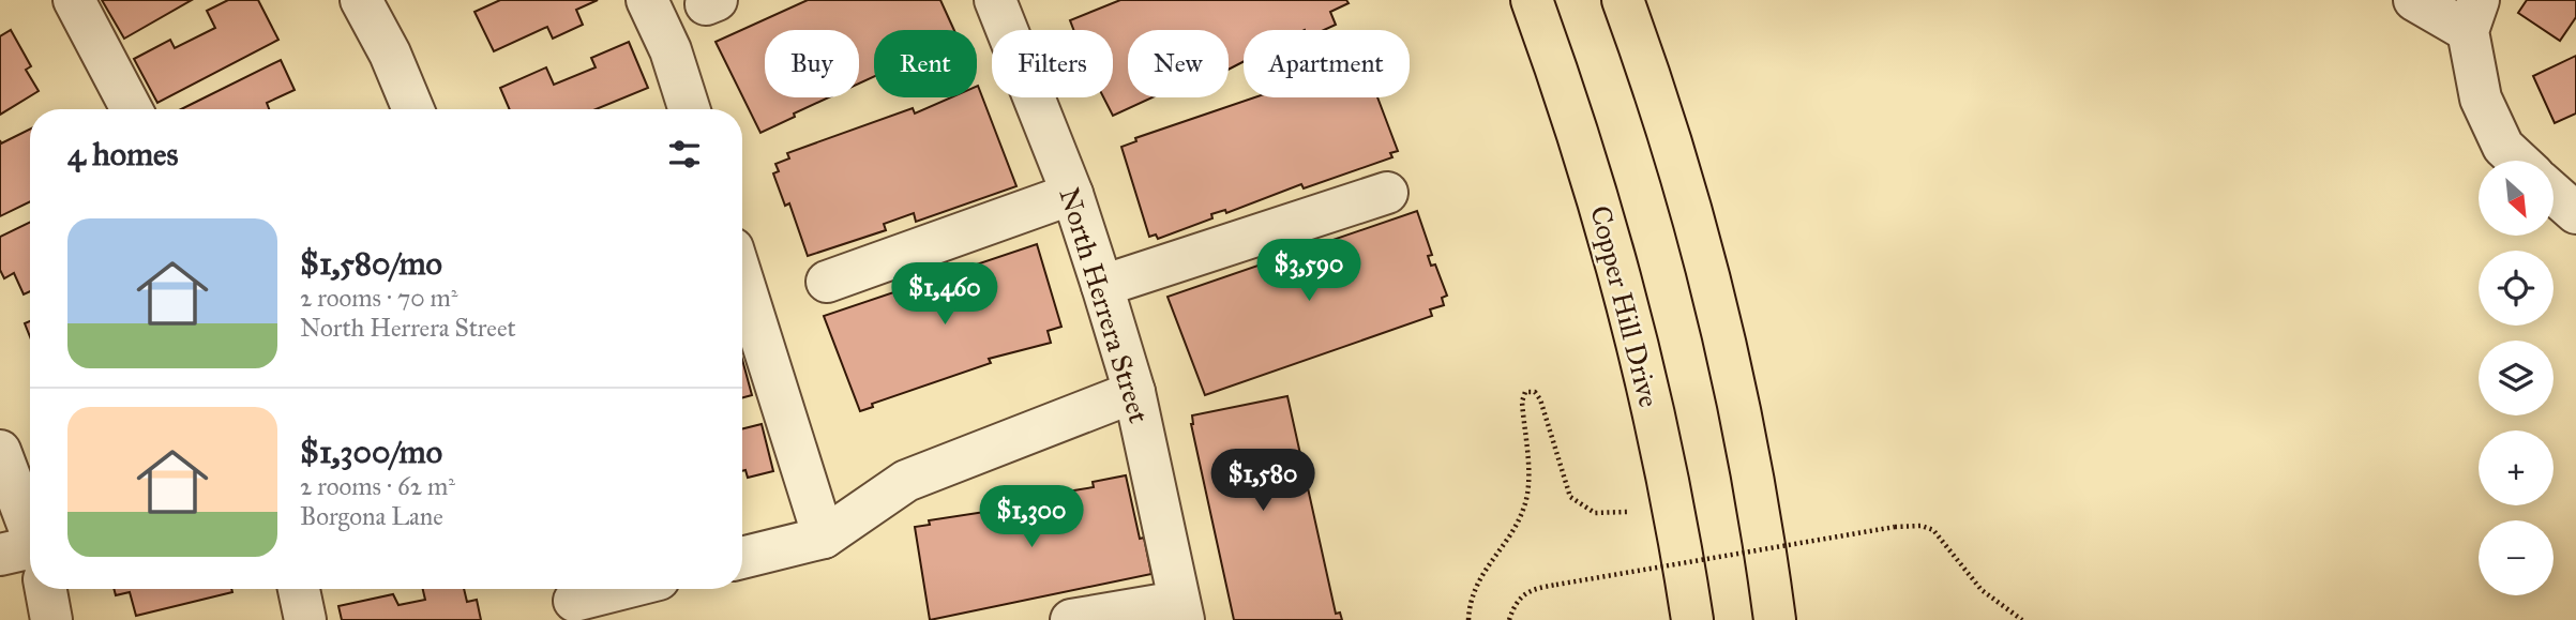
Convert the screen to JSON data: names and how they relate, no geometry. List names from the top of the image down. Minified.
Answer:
{"streets":{"main road":["Copper Hill Drive"],"street":["North Herrera Street"]},"north":"bottom right","page":{"chip":["Buy","Rent","Filters","New","Apartment"],"heading":"4 homes","map_buttons":["+","−"],"list":[{"name":"$1,580/mo","note":"2 rooms · 70 m² · North Herrera Street"},{"name":"$1,300/mo","note":"2 rooms · 62 m² · Borgona Lane"}],"price":["$3,590","$1,460","$1,580","$1,300"]}}
